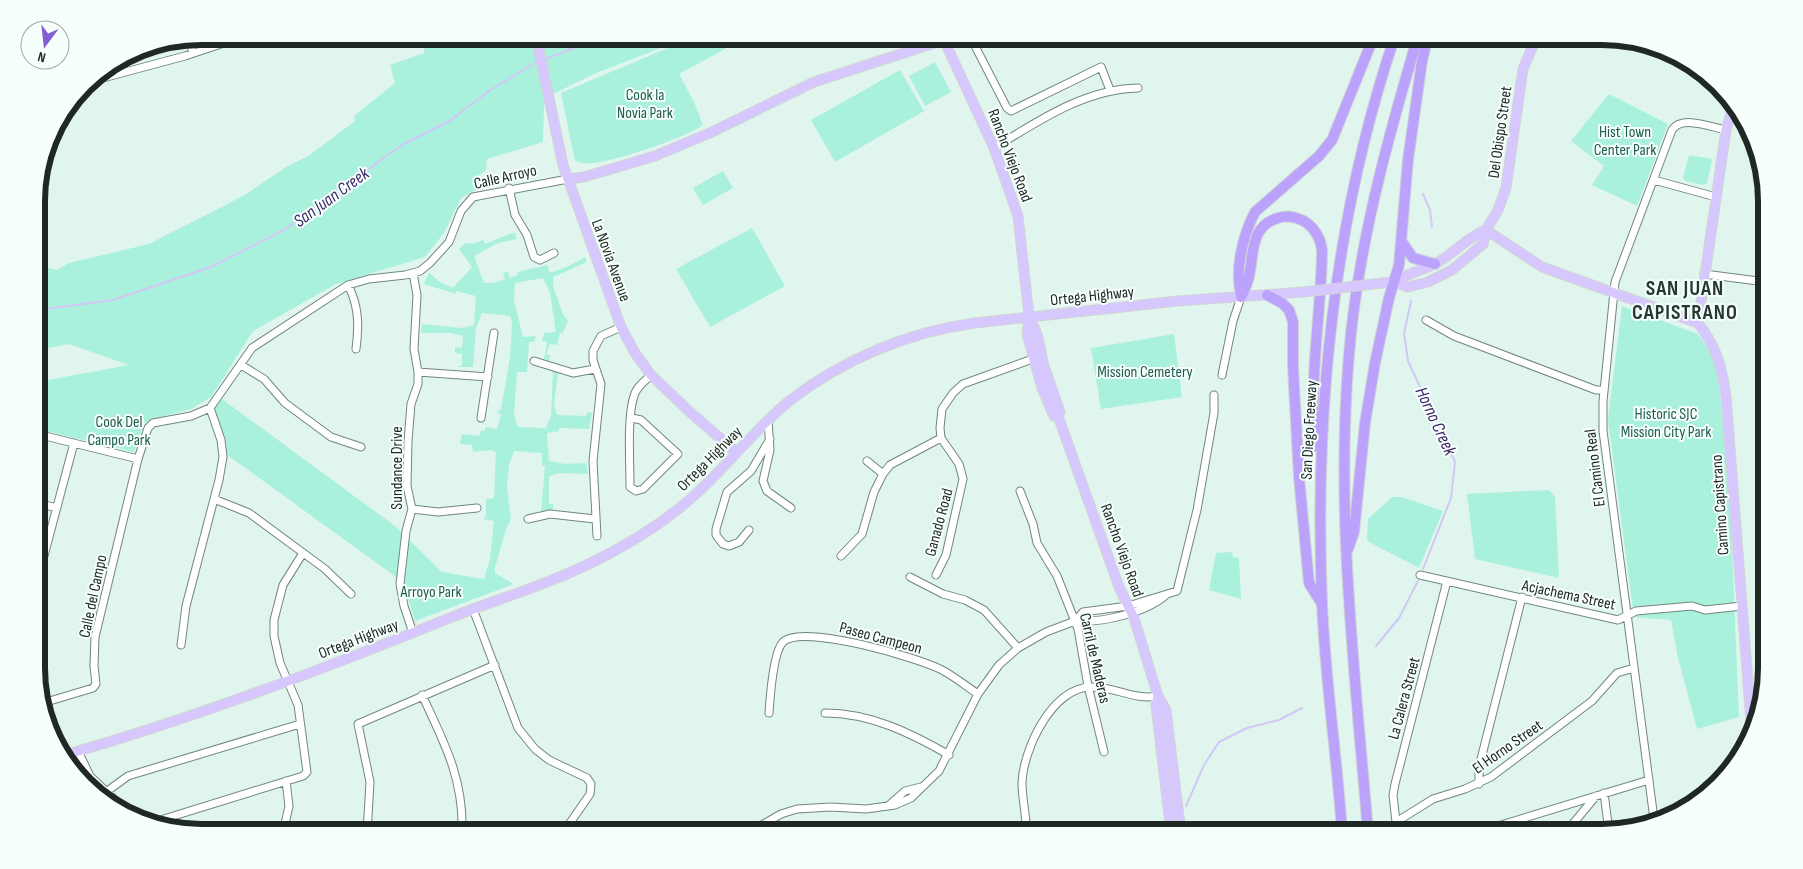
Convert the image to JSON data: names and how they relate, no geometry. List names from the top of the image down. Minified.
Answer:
{"streets":{"highway":["San Diego Freeway"],"main road":["Del Obispo Street","Rancho Viejo Road","Calle Arroyo","La Novia Avenue","Ortega Highway","Camino Capistrano"],"street":["Sundance Drive","El Camino Real","Ganado Road","Acjachema Street","Calle del Campo","Paseo Campeon","Carril de Maderas","La Calera Street","El Horno Street"]},"crossings":[["Del Obispo Street","Ortega Highway"],["Rancho Viejo Road","Ortega Highway"],["Calle Arroyo","La Novia Avenue"],["Calle Arroyo","Sundance Drive"],["La Novia Avenue","Ortega Highway"],["Ortega Highway","Sundance Drive"],["El Camino Real","Acjachema Street"],["El Camino Real","El Horno Street"],["Camino Capistrano","Acjachema Street"],["Acjachema Street","La Calera Street"],["La Calera Street","El Horno Street"]],"districts":["SAN JUAN CAPISTRANO"],"water":["San Juan Creek","Horno Creek"],"parks":["Cook la Novia Park","Hist Town Center Park","Mission Cemetery","Historic SJC Mission City Park","Cook Del Campo Park","Arroyo Park"],"north":"bottom"}
